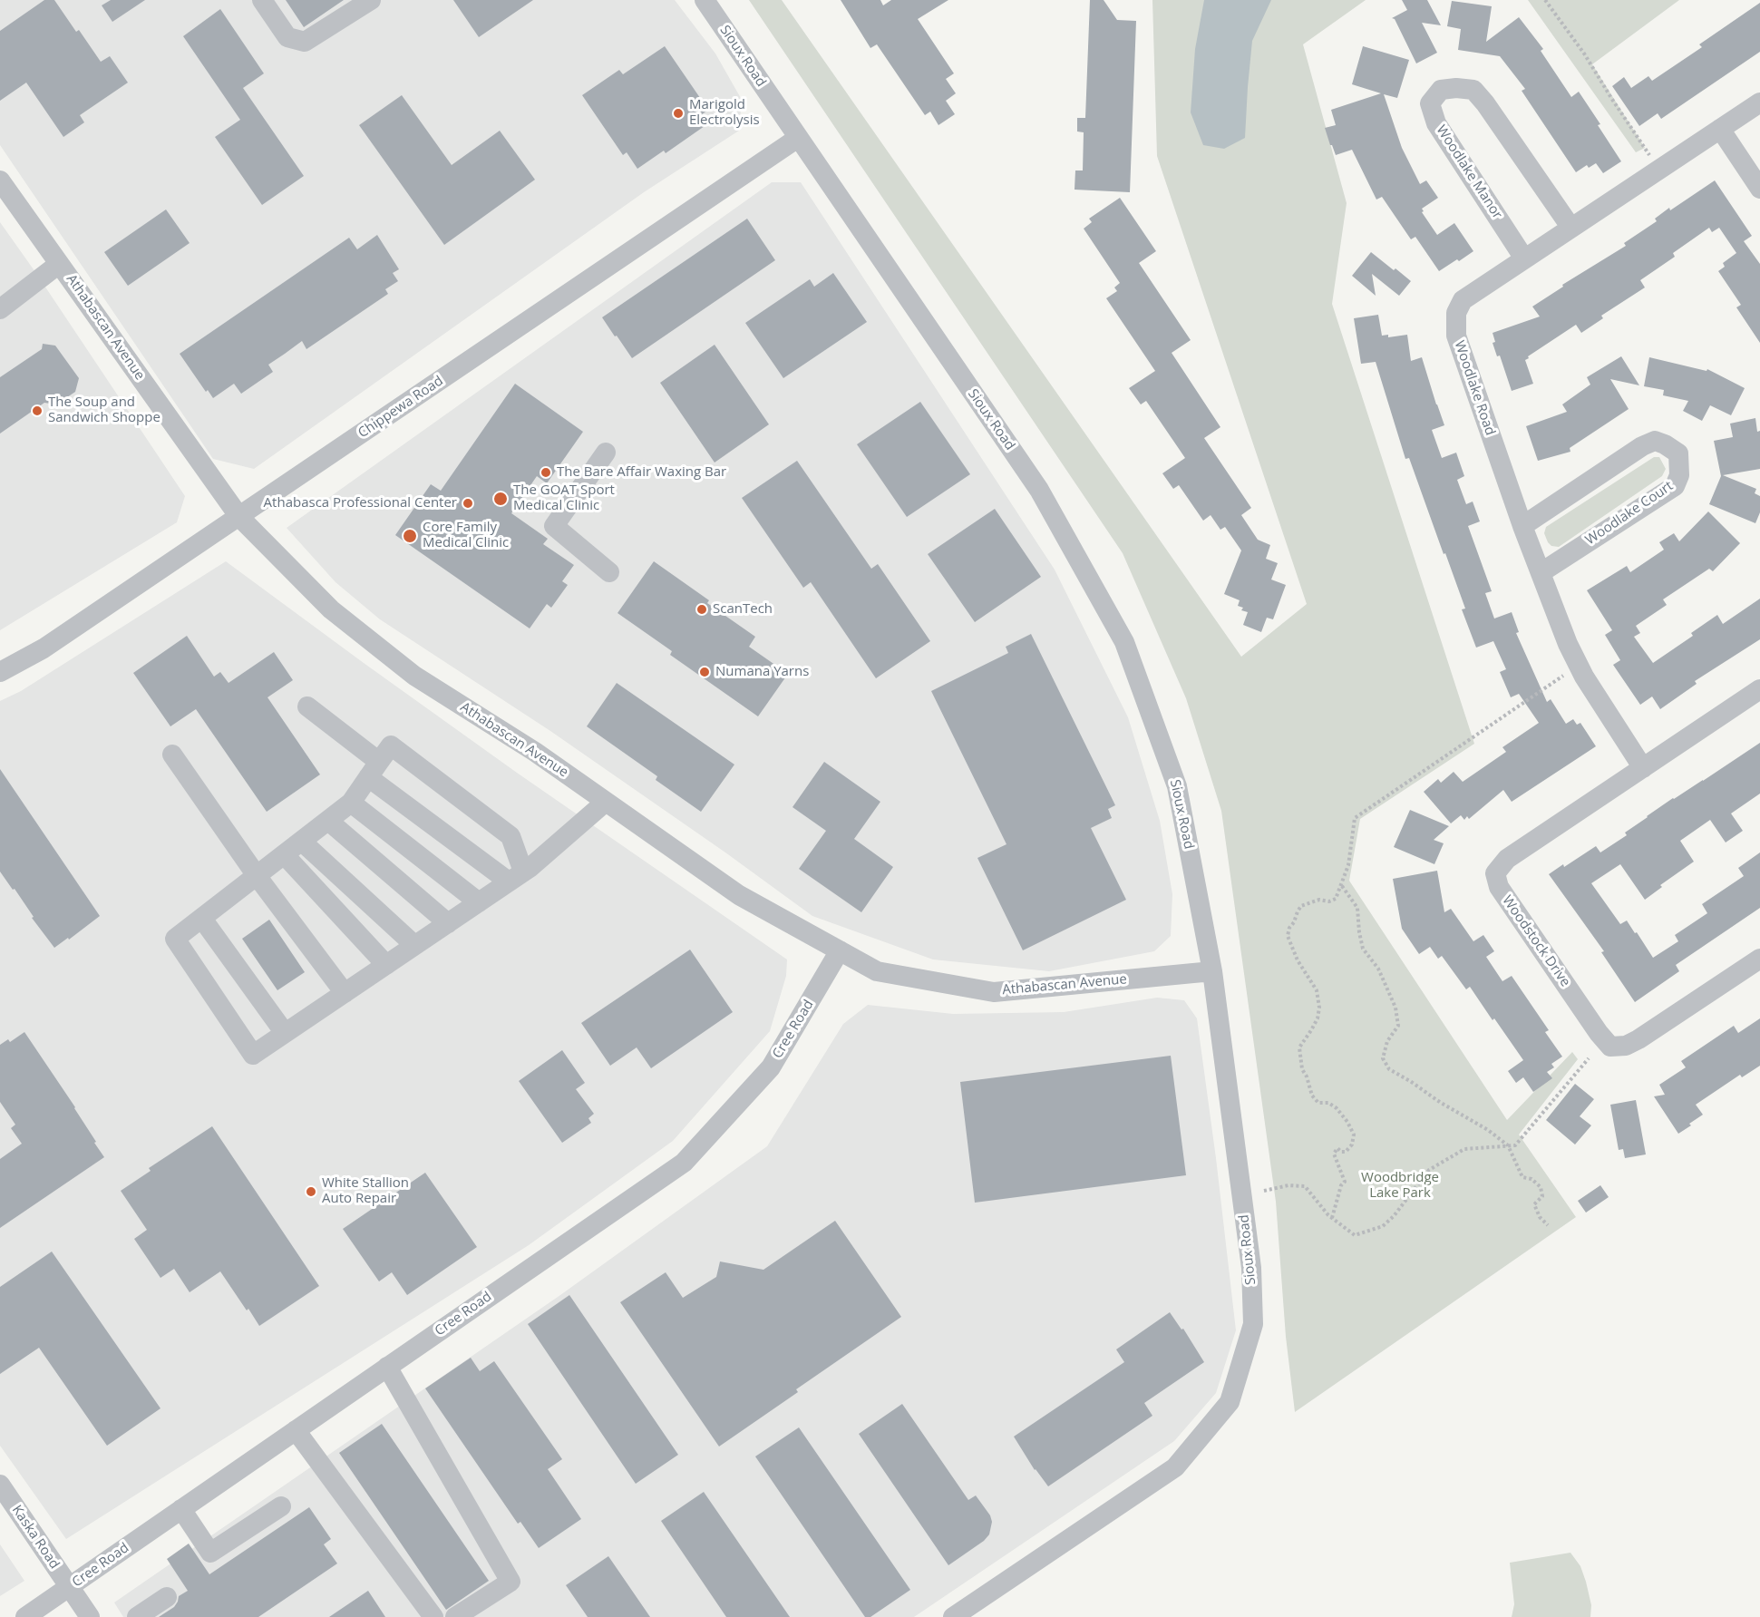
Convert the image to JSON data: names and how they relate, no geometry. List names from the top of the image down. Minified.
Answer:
{"streets":{"street":["Sioux Road","Woodlake Manor","Athabascan Avenue","Woodlake Road","Chippewa Road","Woodlake Court","Woodstock Drive","Cree Road","Kaska Road"]},"crossings":[["Sioux Road","Athabascan Avenue"],["Sioux Road","Chippewa Road"],["Woodlake Manor","Woodlake Road"],["Athabascan Avenue","Chippewa Road"],["Athabascan Avenue","Cree Road"],["Woodlake Road","Woodlake Court"],["Woodlake Road","Woodstock Drive"],["Cree Road","Kaska Road"]],"parks":["Woodbridge Lake Park"],"places":["Marigold Electrolysis","The Soup and Sandwich Shoppe","The Bare Affair Waxing Bar","The GOAT Sport Medical Clinic","Athabasca Professional Center","Core Family Medical Clinic","ScanTech","Numana Yarns","White Stallion Auto Repair"]}
